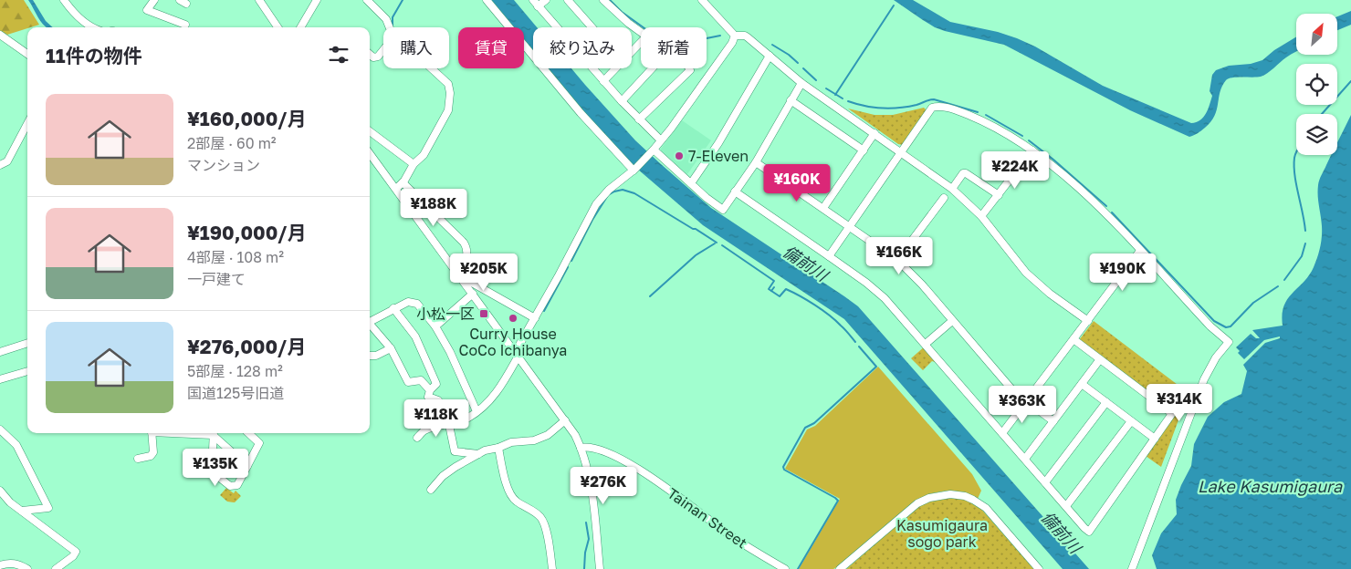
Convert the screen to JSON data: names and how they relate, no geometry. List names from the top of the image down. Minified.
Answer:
{"streets":{"street":["Tainan Street"]},"water":["備前川","Lake Kasumigaura"],"parks":["Kasumigaura sogo park"],"places":{"other":["7-Eleven","Curry House CoCo Ichibanya"],"transit":["小松一区"]},"north":"top right","page":{"chip":["購入","賃貸","絞り込み","新着"],"heading":"11件の物件","list":[{"name":"¥160,000/月","note":"2部屋 · 60 m² · マンション"},{"name":"¥190,000/月","note":"4部屋 · 108 m² · 一戸建て"},{"name":"¥276,000/月","note":"5部屋 · 128 m² · 国道125号旧道"}],"price":["¥224K","¥160K","¥188K","¥166K","¥205K","¥190K","¥314K","¥363K","¥118K","¥135K","¥276K"]}}
